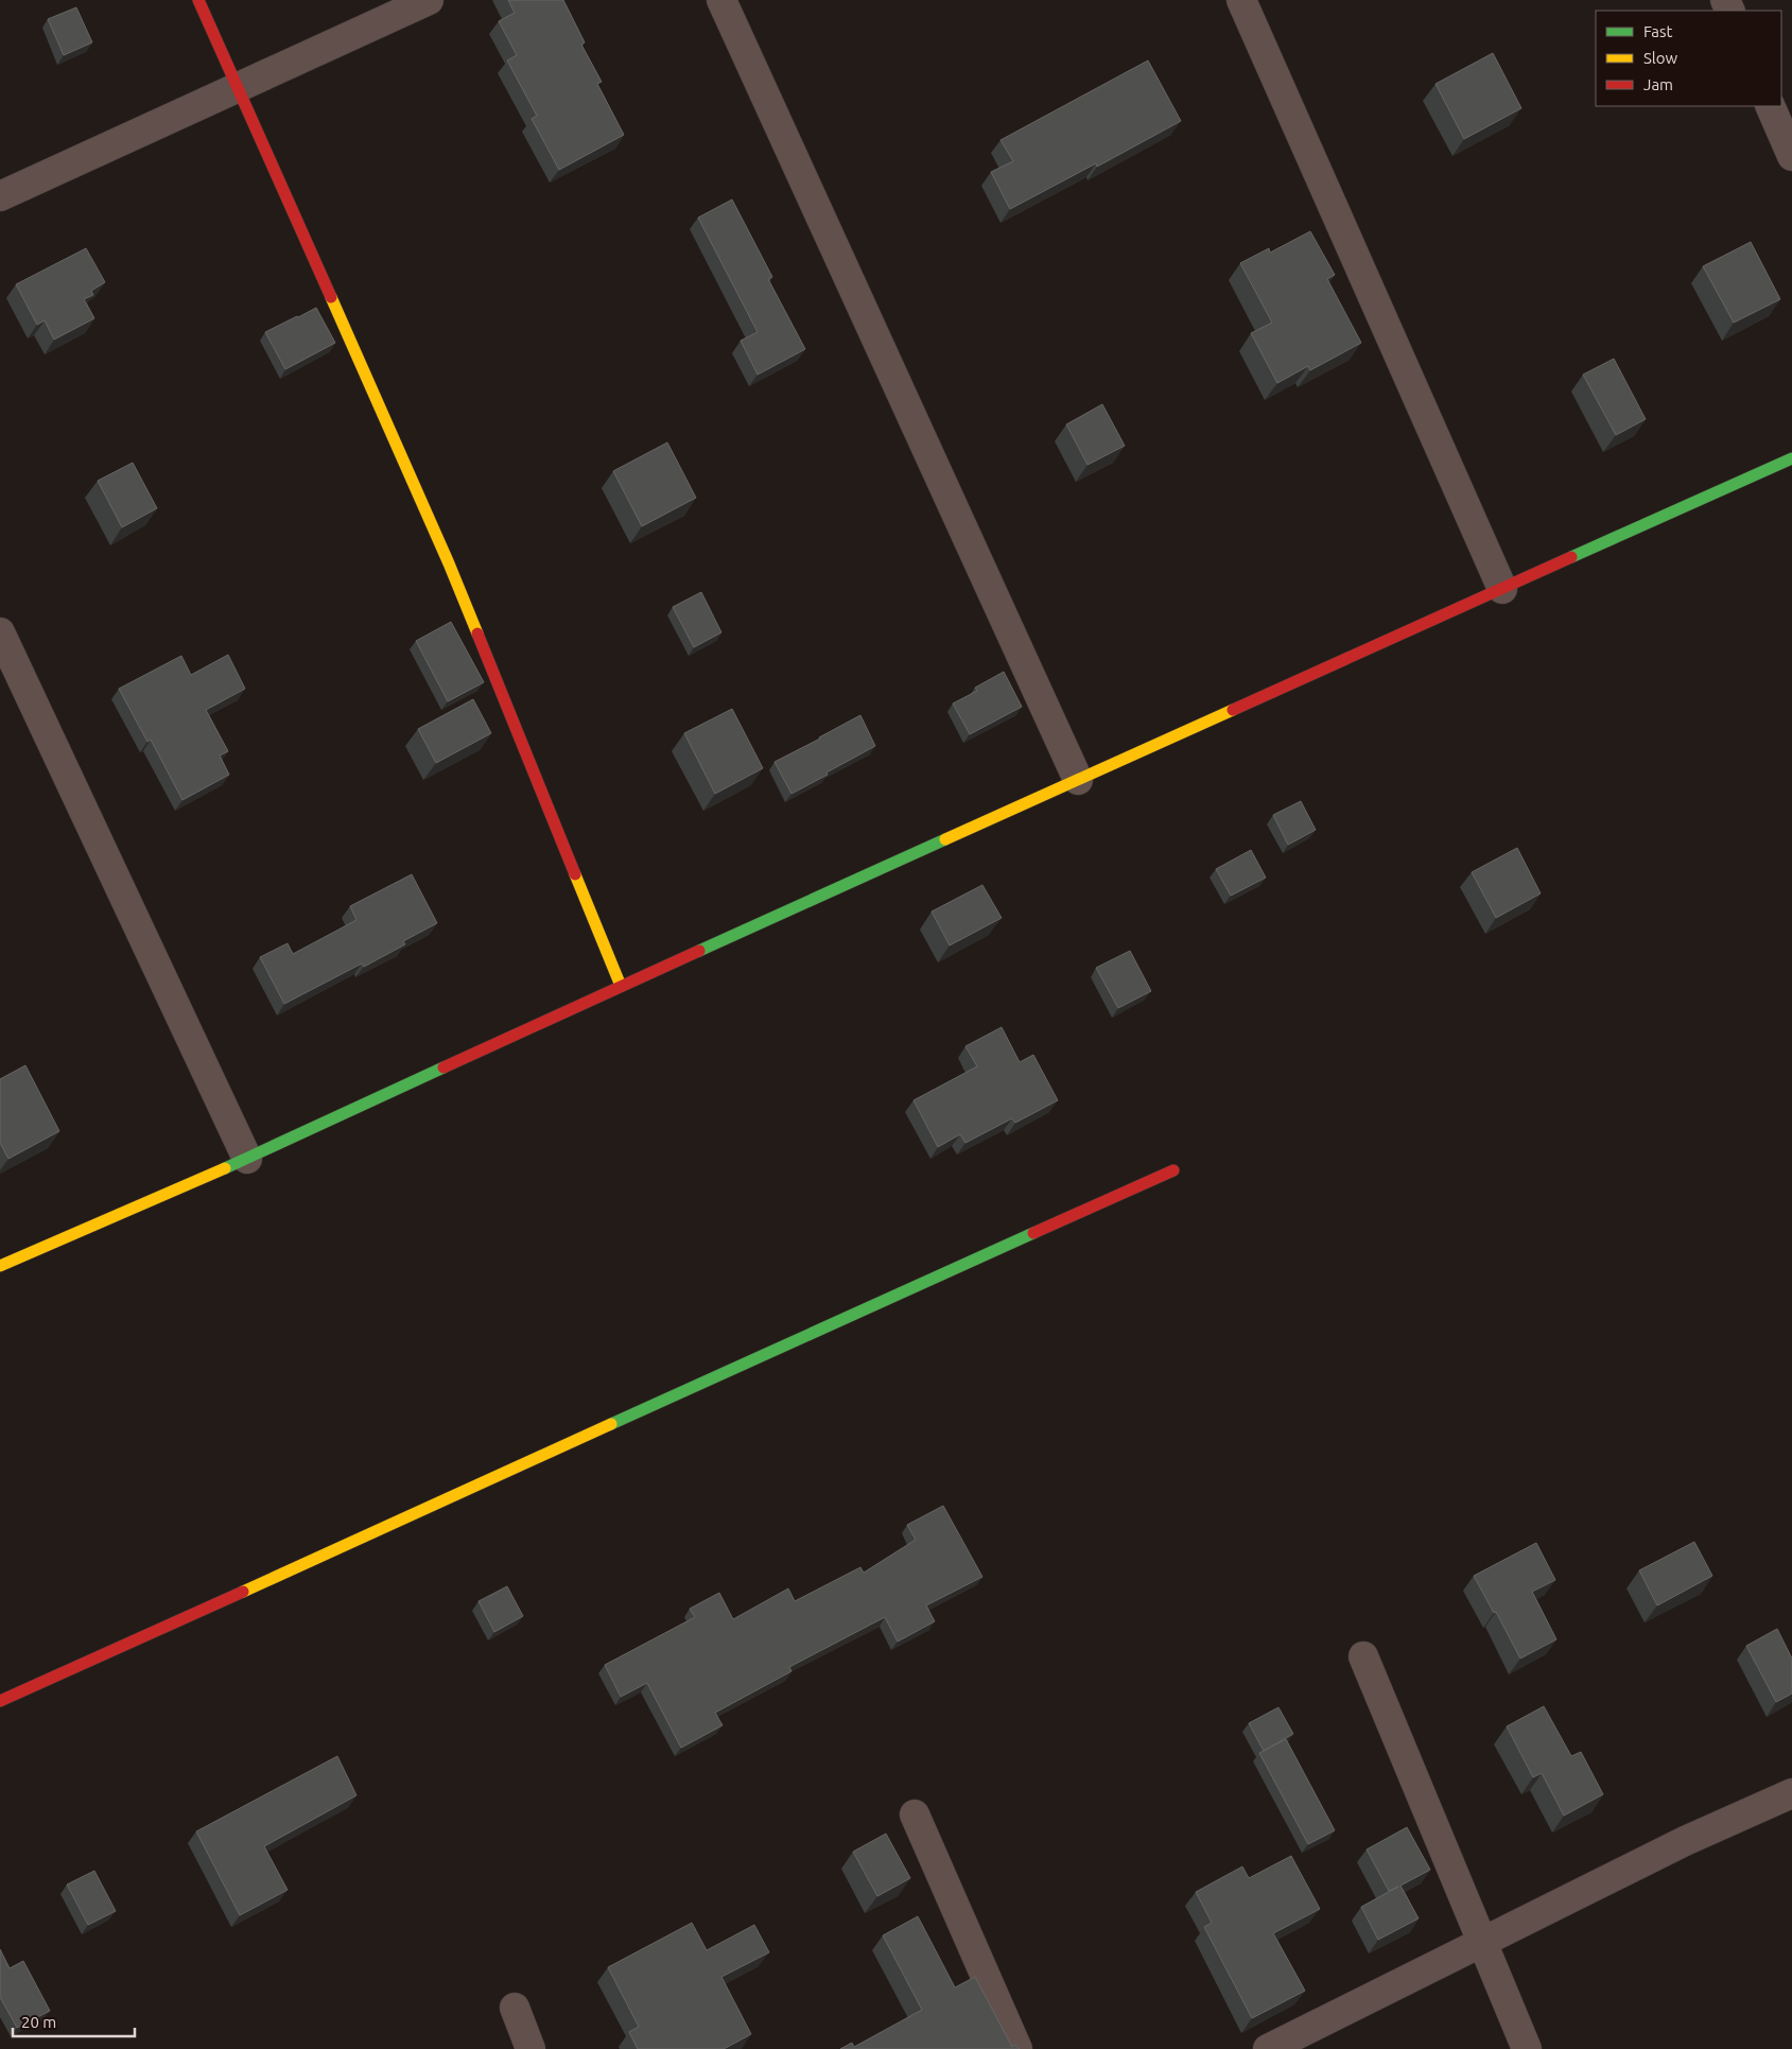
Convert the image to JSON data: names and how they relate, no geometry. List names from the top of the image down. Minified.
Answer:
{"legend":["Fast","Slow","Jam"],"scale_bar":"20 m"}
